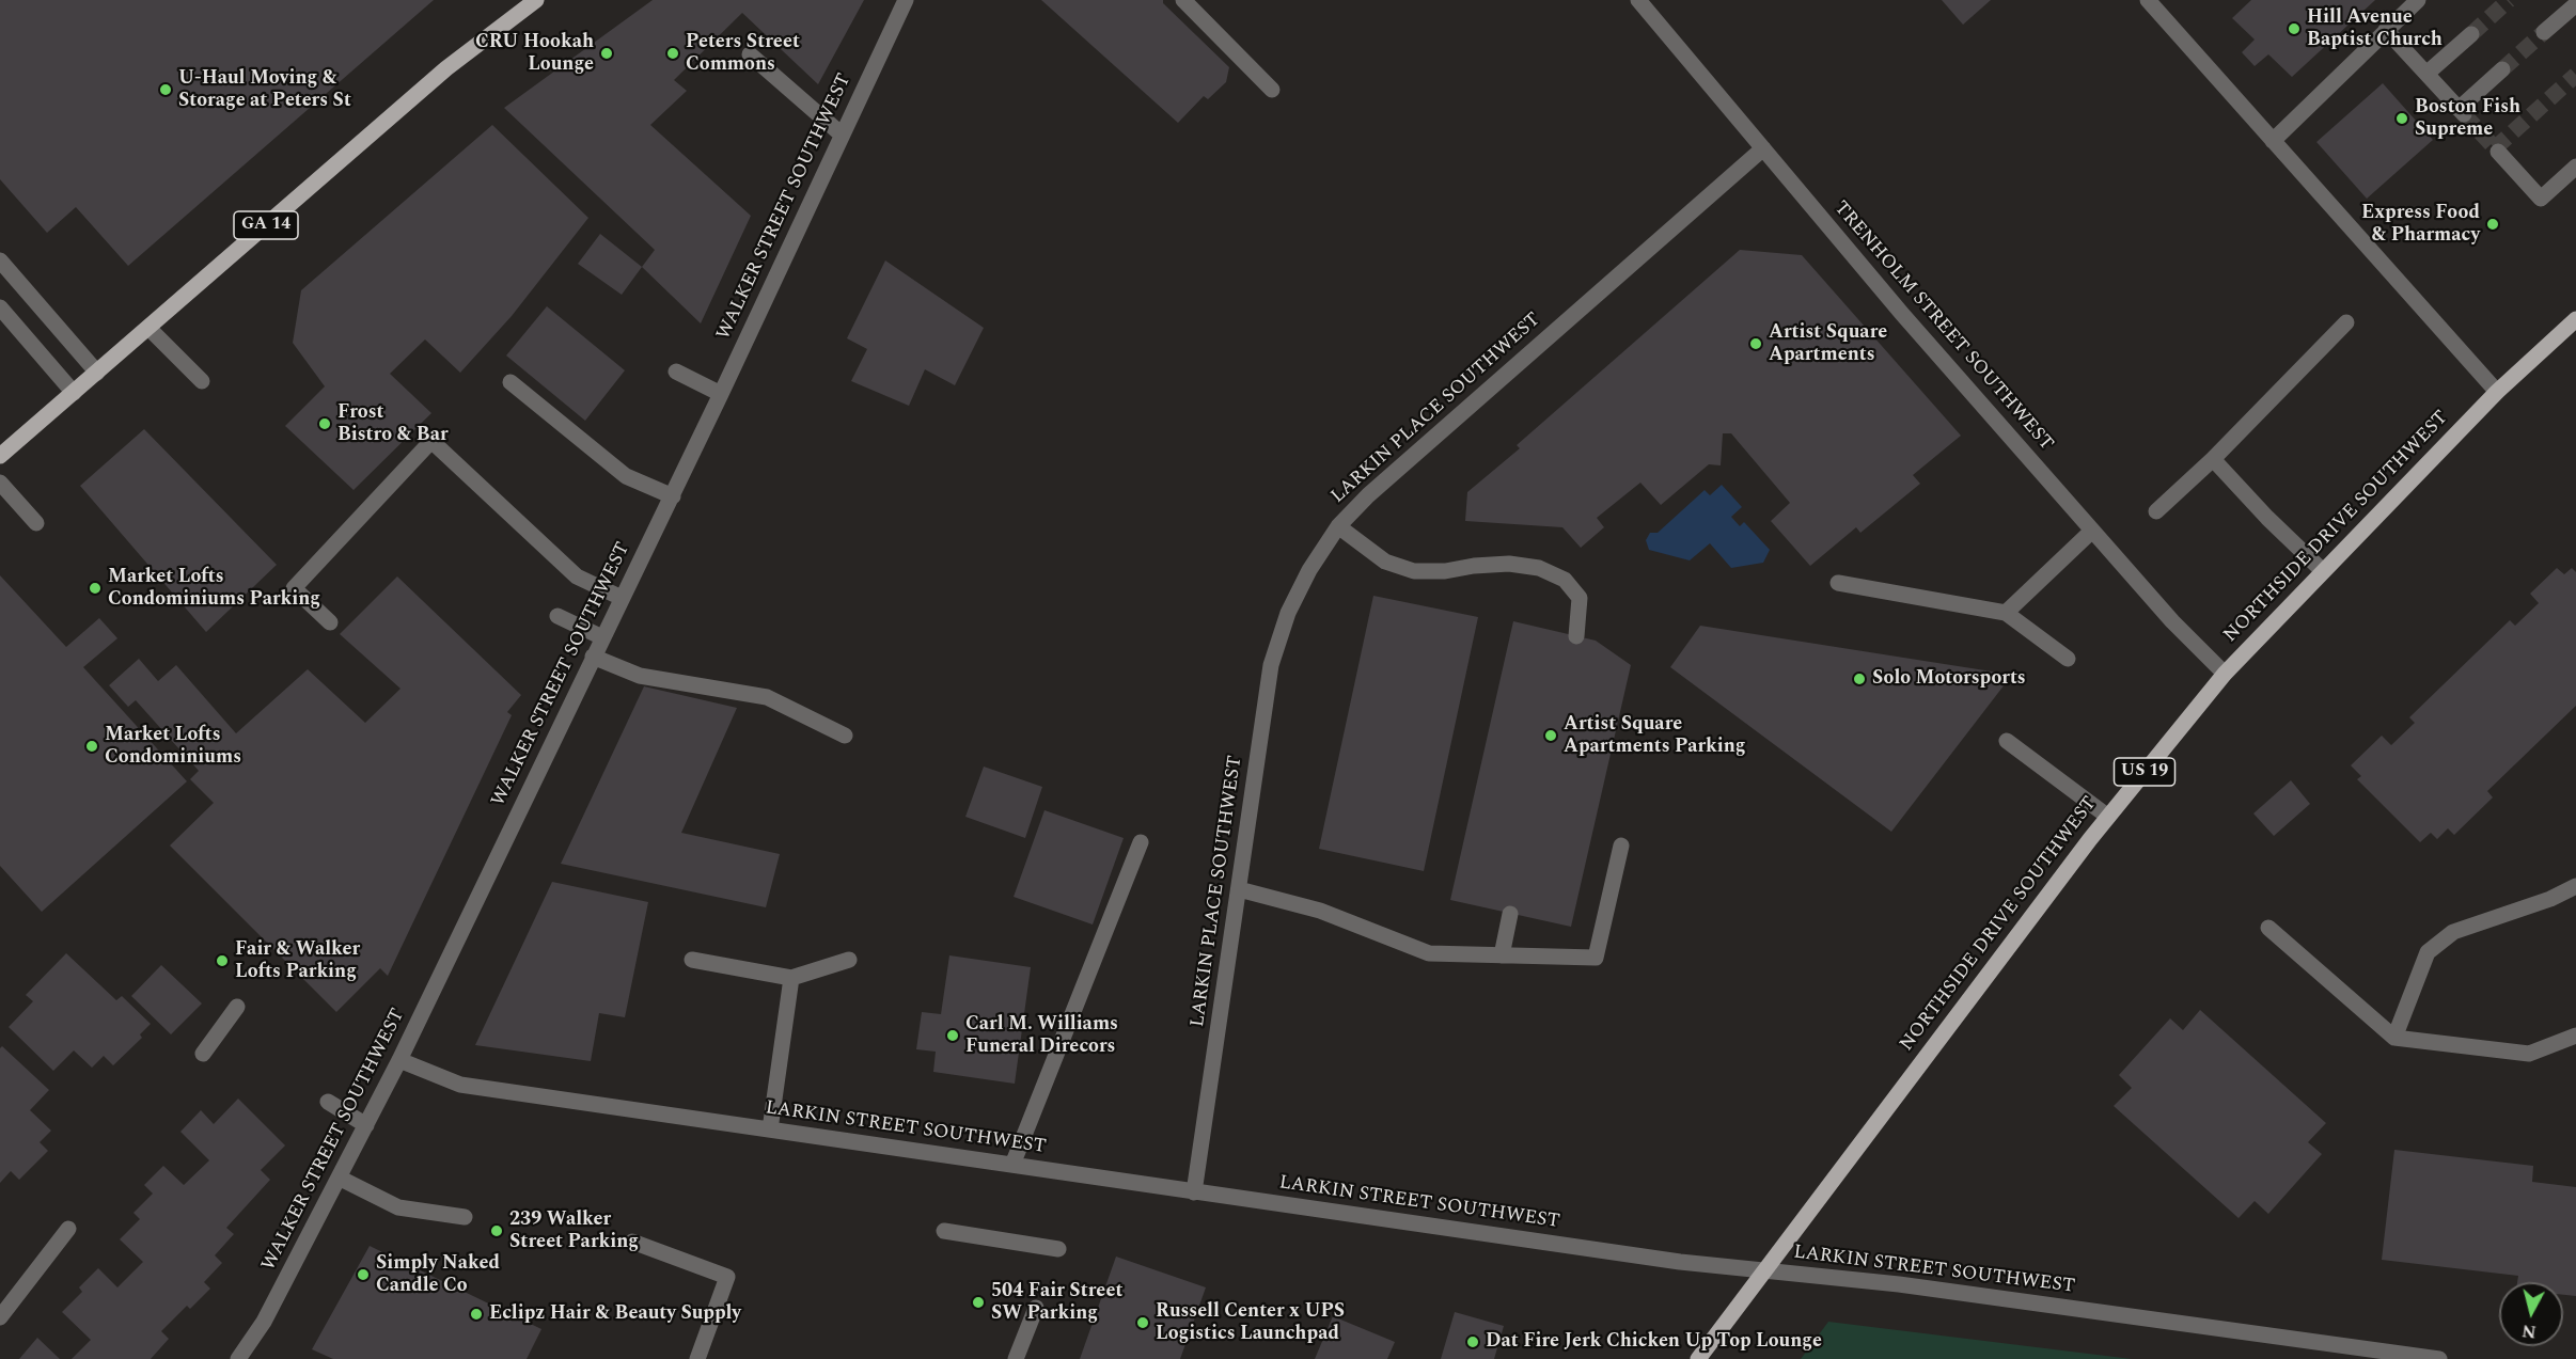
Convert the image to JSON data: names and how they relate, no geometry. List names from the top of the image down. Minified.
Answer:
{"streets":{"main road":["GA 14","NORTHSIDE DRIVE SOUTHWEST","US 19"],"street":["WALKER STREET SOUTHWEST","TRENHOLM STREET SOUTHWEST","LARKIN PLACE SOUTHWEST","LARKIN STREET SOUTHWEST"]},"crossings":[["WALKER STREET SOUTHWEST","LARKIN STREET SOUTHWEST"],["TRENHOLM STREET SOUTHWEST","LARKIN PLACE SOUTHWEST"],["TRENHOLM STREET SOUTHWEST","NORTHSIDE DRIVE SOUTHWEST"],["LARKIN PLACE SOUTHWEST","LARKIN STREET SOUTHWEST"],["NORTHSIDE DRIVE SOUTHWEST","LARKIN STREET SOUTHWEST"]],"places":["Hill Avenue Baptist Church","CRU Hookah Lounge","Peters Street Commons","U-Haul Moving & Storage at Peters St","Boston Fish Supreme","Express Food & Pharmacy","Artist Square Apartments","Frost Bistro & Bar","Market Lofts Condominiums Parking","Solo Motorsports","Artist Square Apartments Parking","Market Lofts Condominiums","Fair & Walker Lofts Parking","Carl M. Williams Funeral Direcors","239 Walker Street Parking","Simply Naked Candle Co","504 Fair Street SW Parking","Eclipz Hair & Beauty Supply","Russell Center x UPS Logistics Launchpad","Dat Fire Jerk Chicken Up Top Lounge"],"north":"bottom"}
